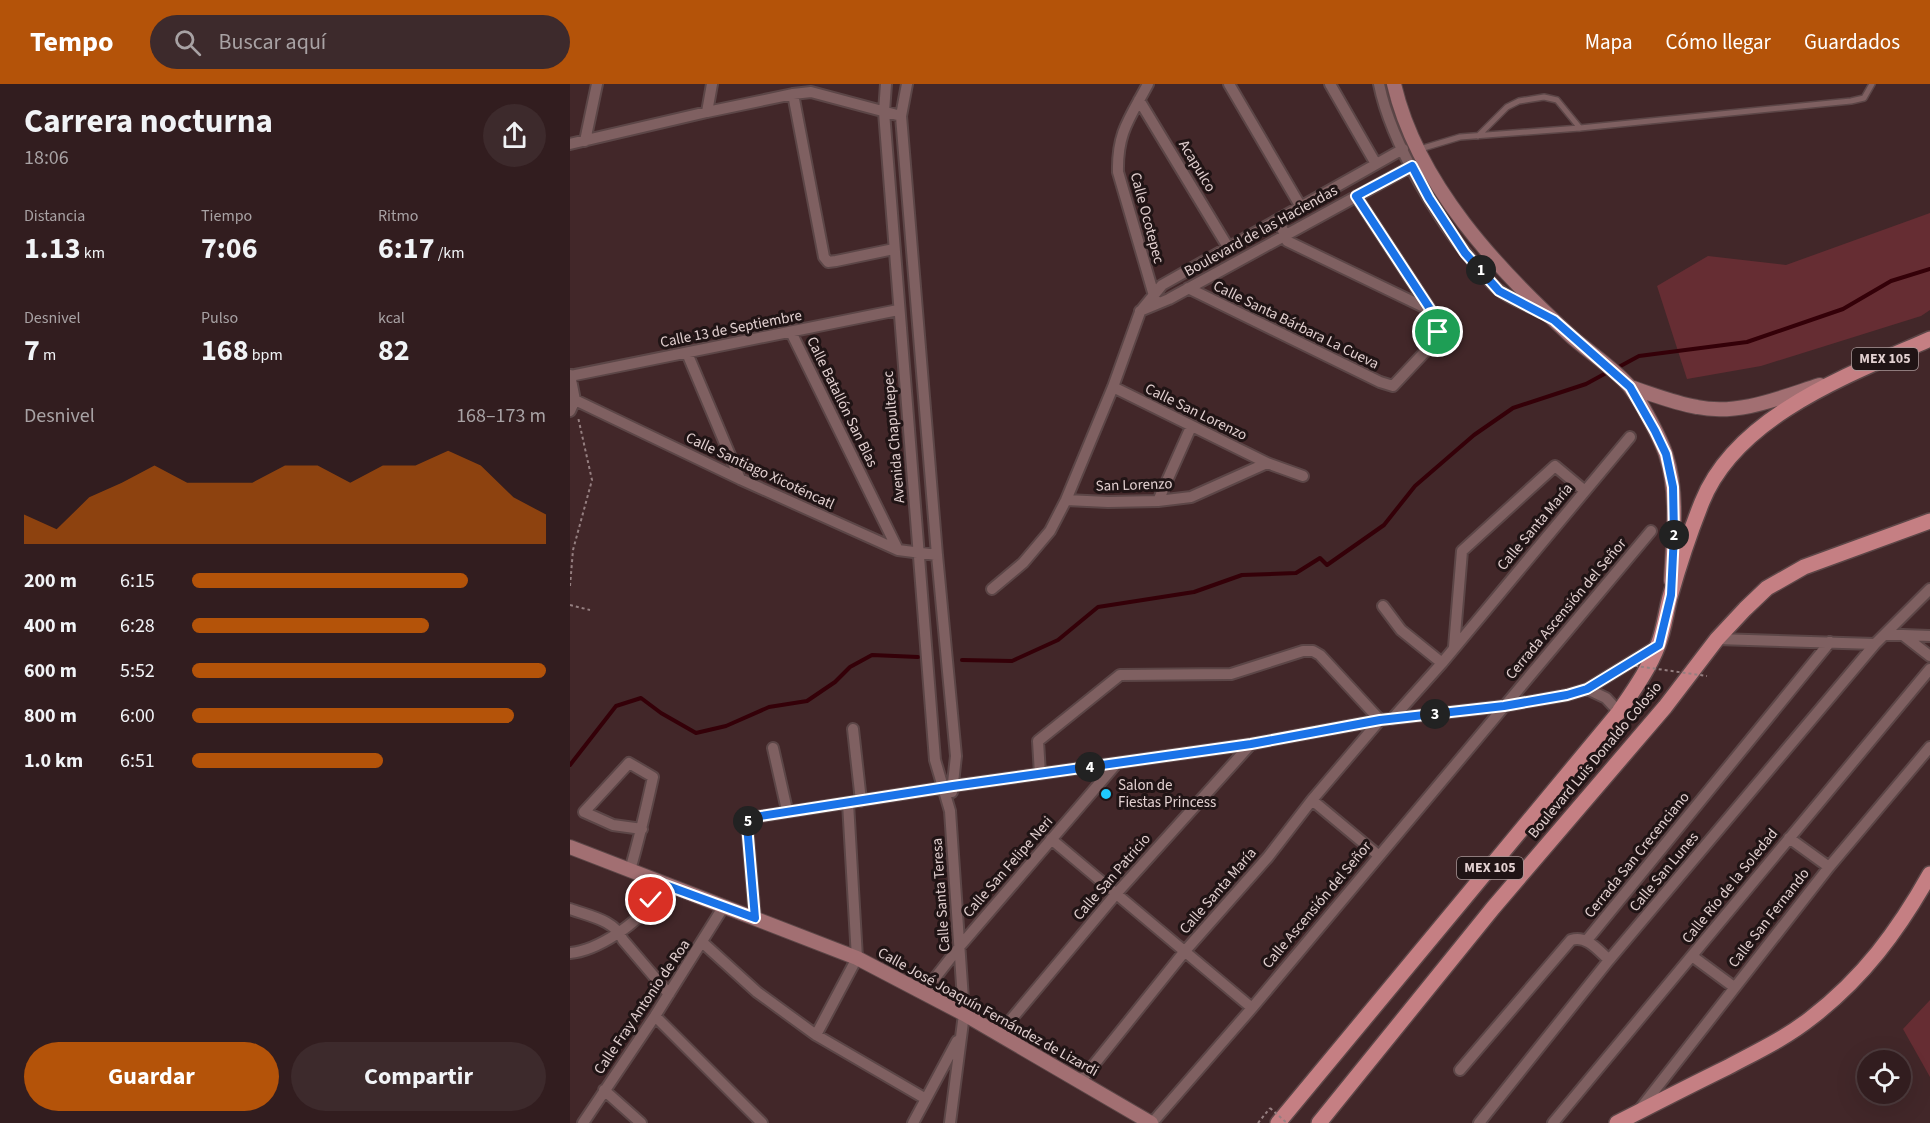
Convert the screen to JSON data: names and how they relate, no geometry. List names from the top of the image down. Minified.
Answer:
{"streets":{"main road":["MEX 105","Boulevard Luis Donaldo Colosio","Calle José Joaquín Fernández de Lizardi"],"street":["Acapulco","Calle Ocotepec","Boulevard de las Haciendas","Calle Santa Bárbara La Cueva","Calle 13 de Septiembre","Calle Batallón San Blas","Calle San Lorenzo","Avenida Chapultepec","Calle Santiago Xicoténcatl","San Lorenzo","Calle Santa María","Cerrada Ascensión del Señor","Cerrada San Crecenciano","Calle San Felipe Neri","Calle San Lunes","Calle San Patricio","Calle Río de la Soledad","Calle Santa Teresa","Calle Ascensión del Señor","Calle San Fernando","Calle Fray Antonio de Roa"]},"crossings":[["Acapulco","Calle Ocotepec"],["Acapulco","Boulevard de las Haciendas"],["Calle Ocotepec","Boulevard de las Haciendas"],["Boulevard de las Haciendas","Calle Santa Bárbara La Cueva"],["Calle 13 de Septiembre","Calle Batallón San Blas"],["Calle 13 de Septiembre","Avenida Chapultepec"],["MEX 105","Boulevard Luis Donaldo Colosio"],["Calle Batallón San Blas","Calle Santiago Xicoténcatl"],["Calle San Lorenzo","San Lorenzo"],["Avenida Chapultepec","Calle Santiago Xicoténcatl"],["Avenida Chapultepec","Calle Santa Teresa"],["Calle Santa María","Calle José Joaquín Fernández de Lizardi"],["Cerrada Ascensión del Señor","Calle Ascensión del Señor"],["Calle San Felipe Neri","Calle Santa Teresa"],["Calle San Felipe Neri","Calle José Joaquín Fernández de Lizardi"],["Calle San Patricio","Calle José Joaquín Fernández de Lizardi"],["Calle Santa Teresa","Calle José Joaquín Fernández de Lizardi"],["Calle Ascensión del Señor","Calle José Joaquín Fernández de Lizardi"],["Calle Fray Antonio de Roa","Calle José Joaquín Fernández de Lizardi"]],"places":["Salon de Fiestas Princess"],"page":{"header":"Tempo","search":"Buscar aquí","nav":["Mapa","Cómo llegar","Guardados"],"heading":["Carrera nocturna","18:06"],"stats":[["Distancia","1.13 km"],["Tiempo","7:06"],["Ritmo","6:17 /km"],["Desnivel","7 m"],["Pulso","168 bpm"],["kcal","82"]],"pins":["1","2","3","4","5"],"chart":["Desnivel","168–173 m"],"list":[{"name":"200 m","note":"6:15"},{"name":"400 m","note":"6:28"},{"name":"600 m","note":"5:52"},{"name":"800 m","note":"6:00"},{"name":"1.0 km","note":"6:51"}],"buttons":["Guardar","Compartir"]}}
